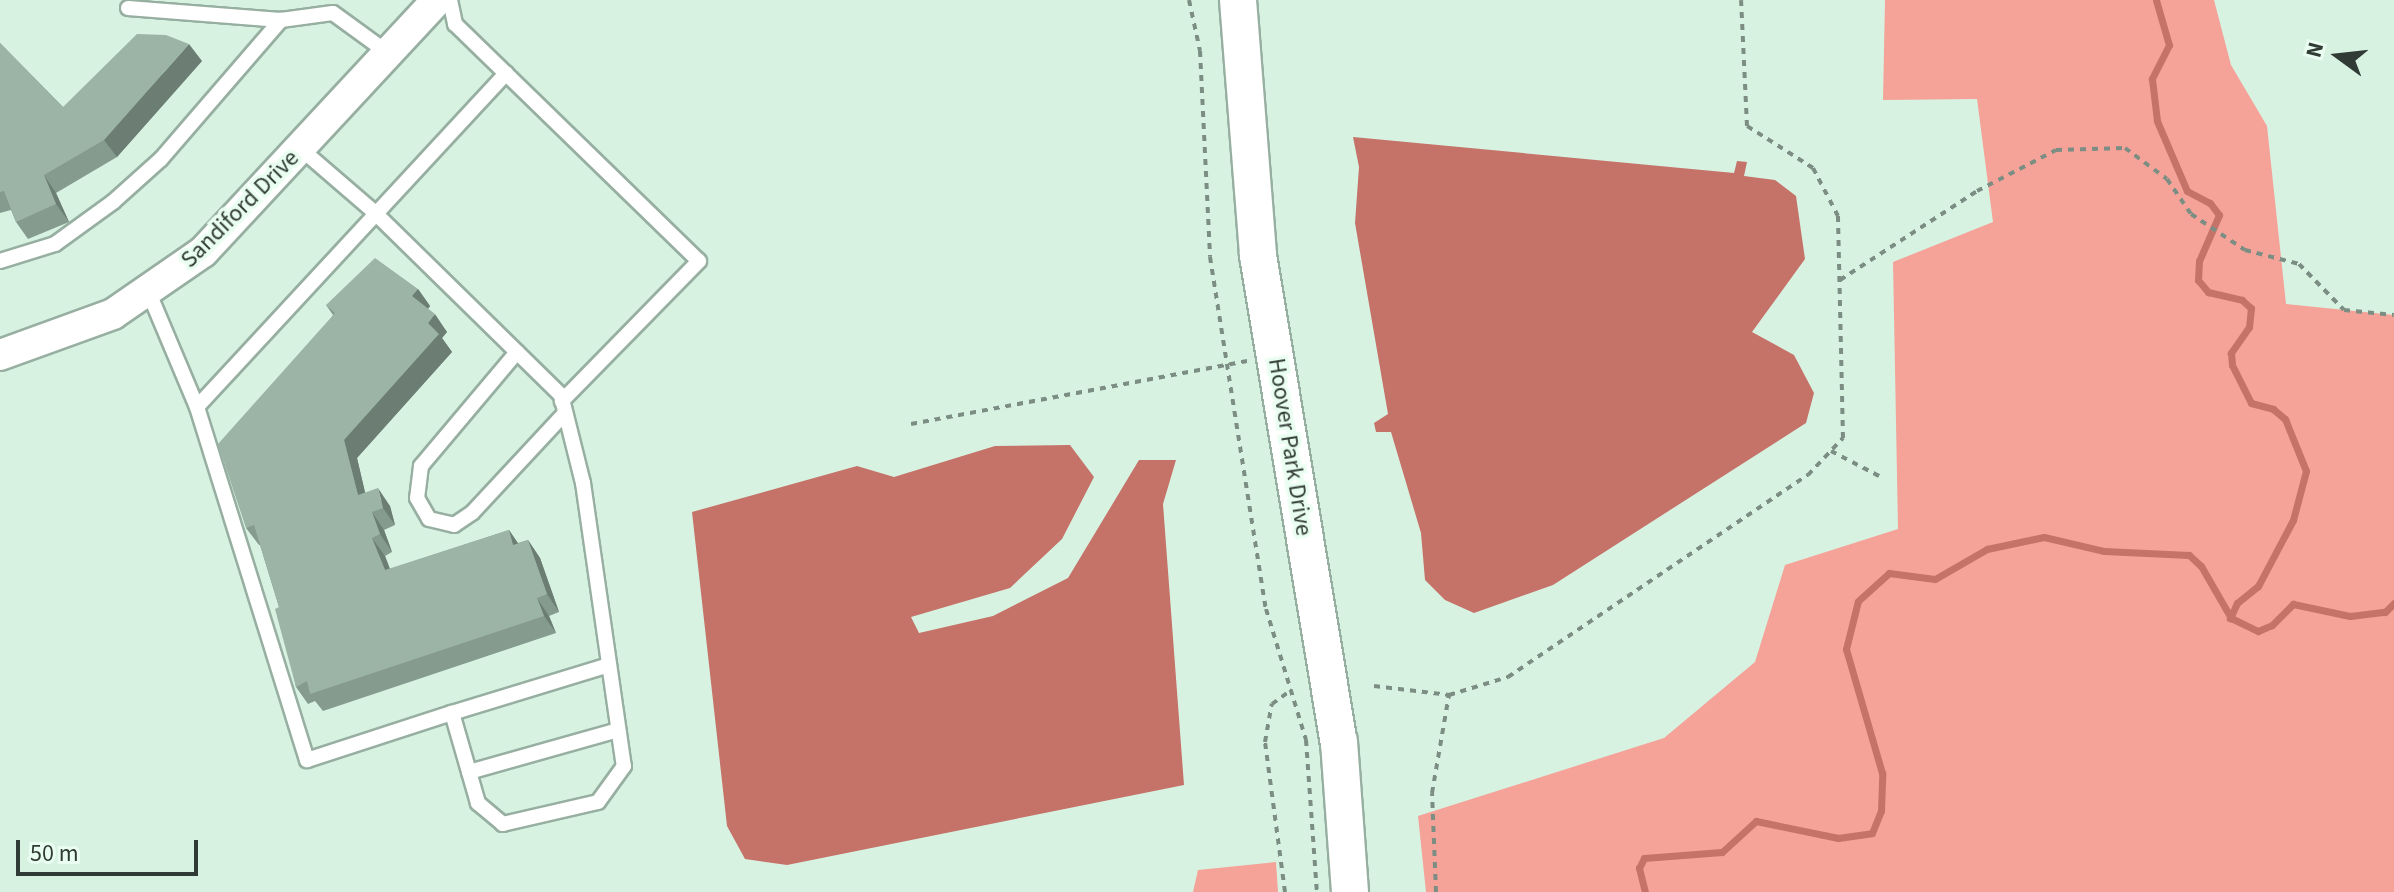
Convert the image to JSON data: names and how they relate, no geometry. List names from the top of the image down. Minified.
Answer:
{"streets":{"street":["Sandiford Drive","Hoover Park Drive"]},"scale_bar":"50 m","north":"left"}
